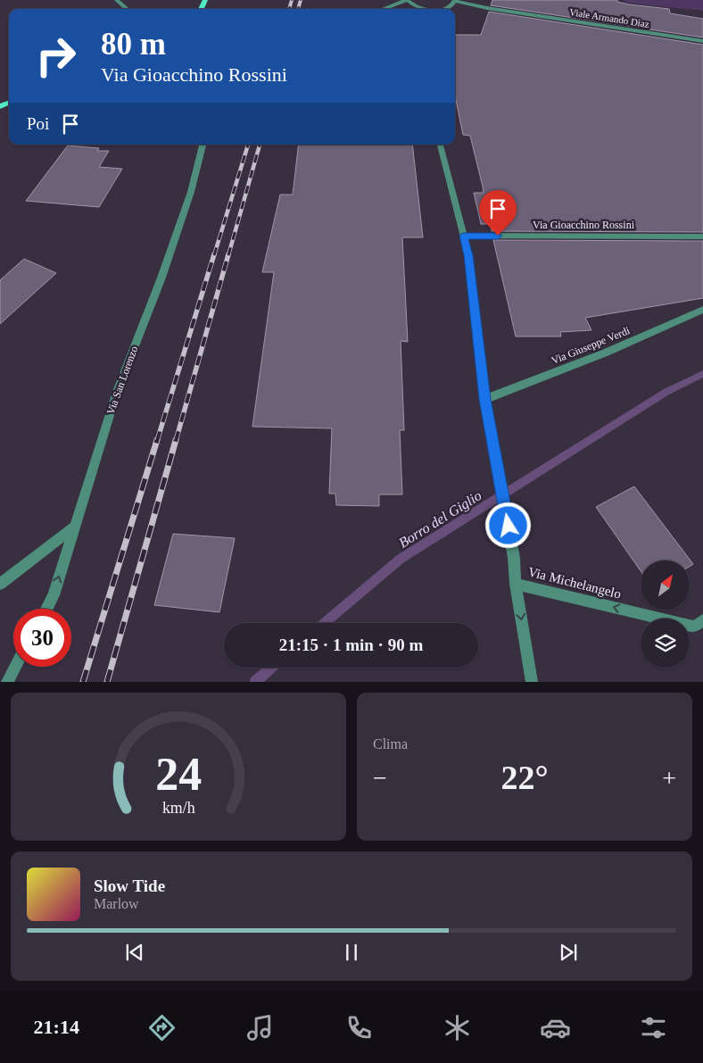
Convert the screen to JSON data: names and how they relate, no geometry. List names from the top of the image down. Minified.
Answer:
{"streets":{"street":["Viale Armando Diaz","Via Gioacchino Rossini","Via Giuseppe Verdi","Via San Lorenzo","Via Michelangelo"]},"one_way":["Via Michelangelo"],"water":["Borro del Giglio"],"north":"top right","page":{"turn":["80 m","Via Gioacchino Rossini"],"then":"Poi","limit":"30","trip":"21:15 · 1 min · 90 m","tile":"Clima","heat":["−","22°","+"],"song":["Slow Tide","Marlow"],"tabs":"21:14","gauge":["24","km/h"]}}
